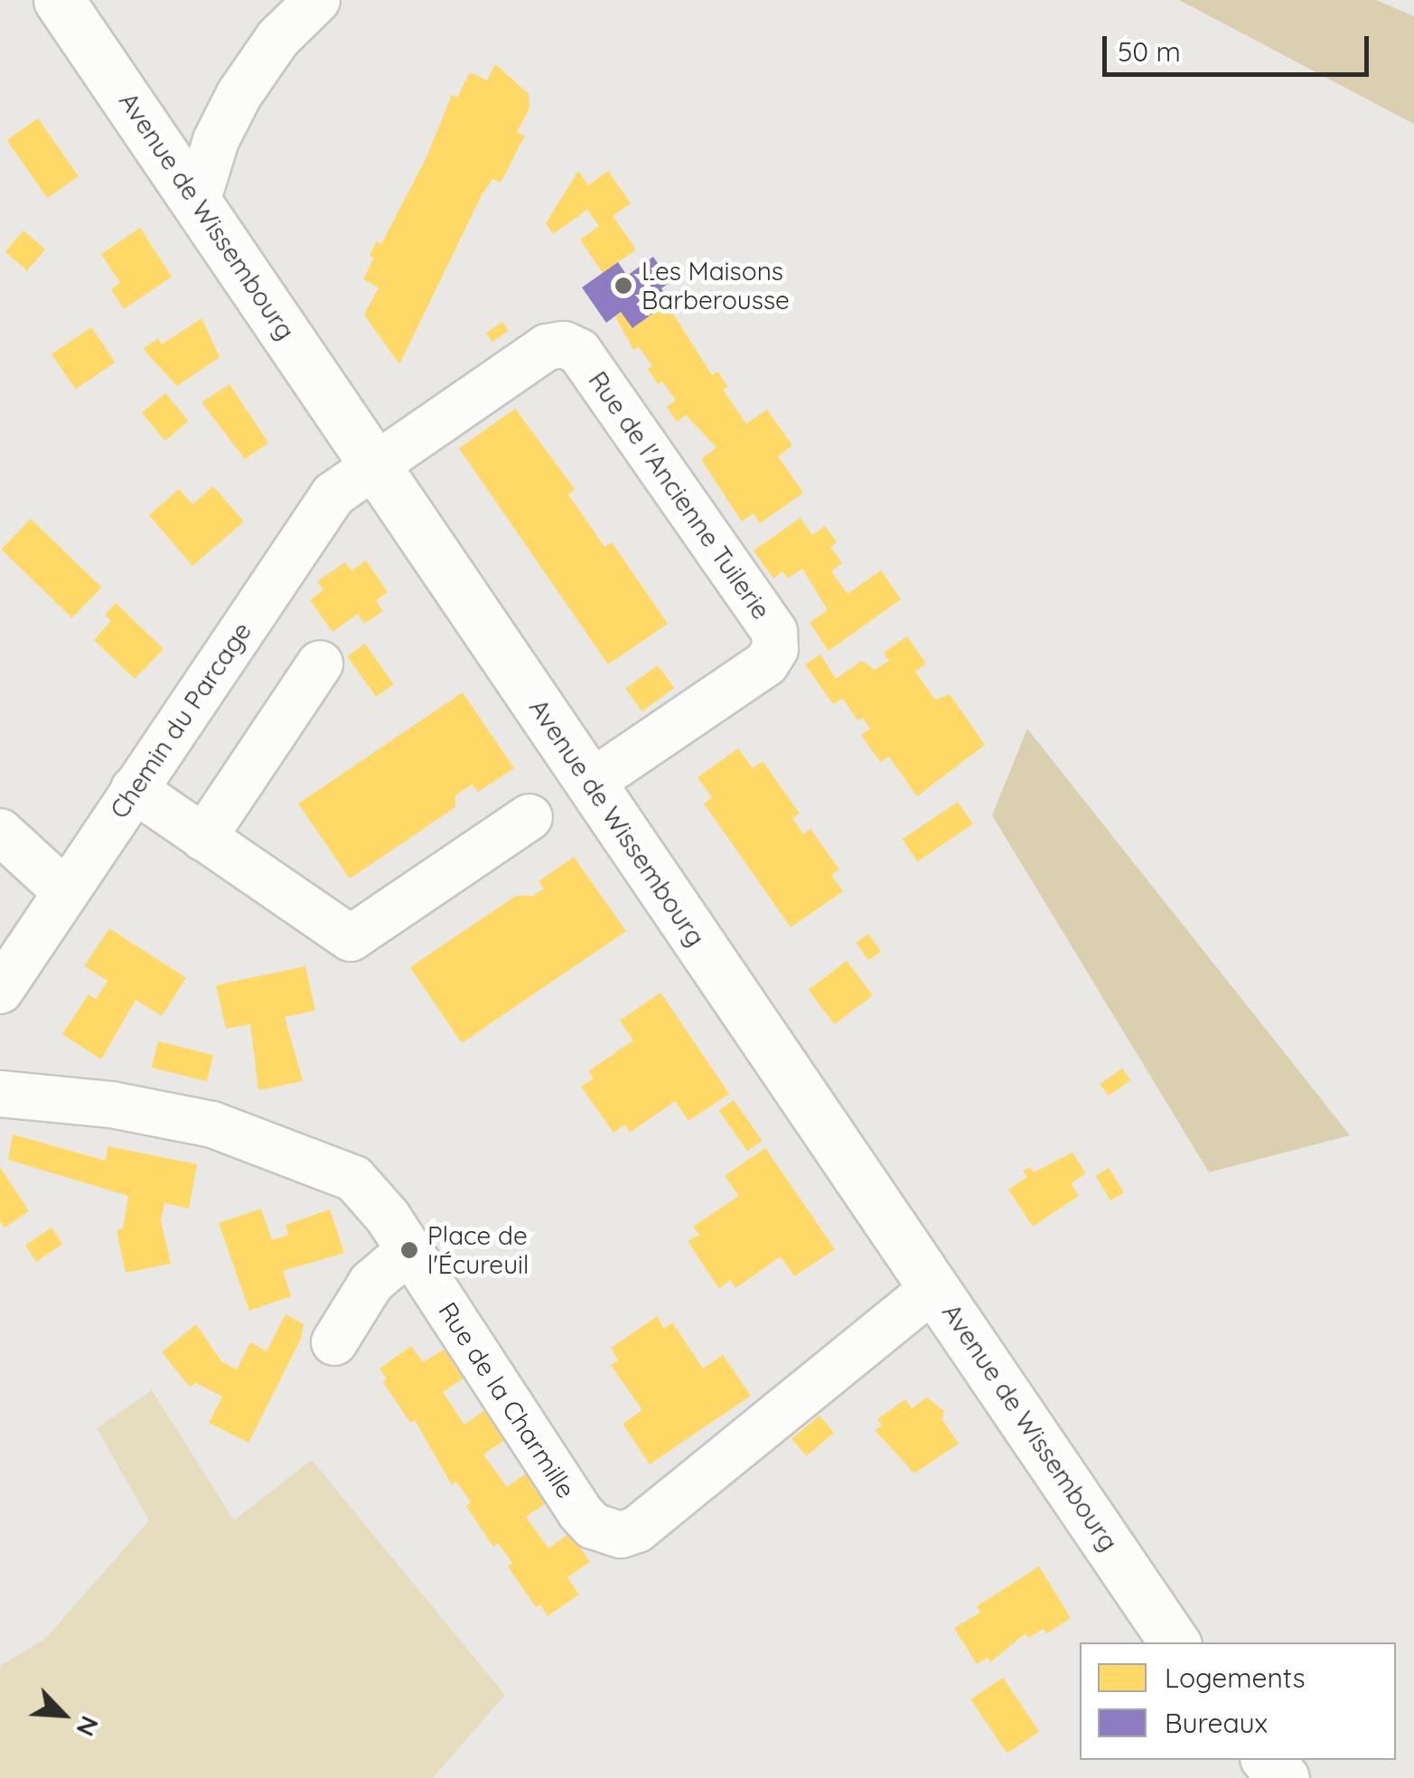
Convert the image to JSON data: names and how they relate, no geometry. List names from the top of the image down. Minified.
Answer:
{"streets":{"main road":["Avenue de Wissembourg"],"street":["Rue de l'Ancienne Tuilerie","Chemin du Parcage","Rue de la Charmille"]},"crossings":[["Avenue de Wissembourg","Rue de l'Ancienne Tuilerie"],["Avenue de Wissembourg","Chemin du Parcage"],["Avenue de Wissembourg","Rue de la Charmille"],["Rue de l'Ancienne Tuilerie","Chemin du Parcage"]],"places":["Les Maisons Barberousse","Place de l'Écureuil"],"legend":["Logements","Bureaux"],"scale_bar":"50 m","north":"bottom right"}
